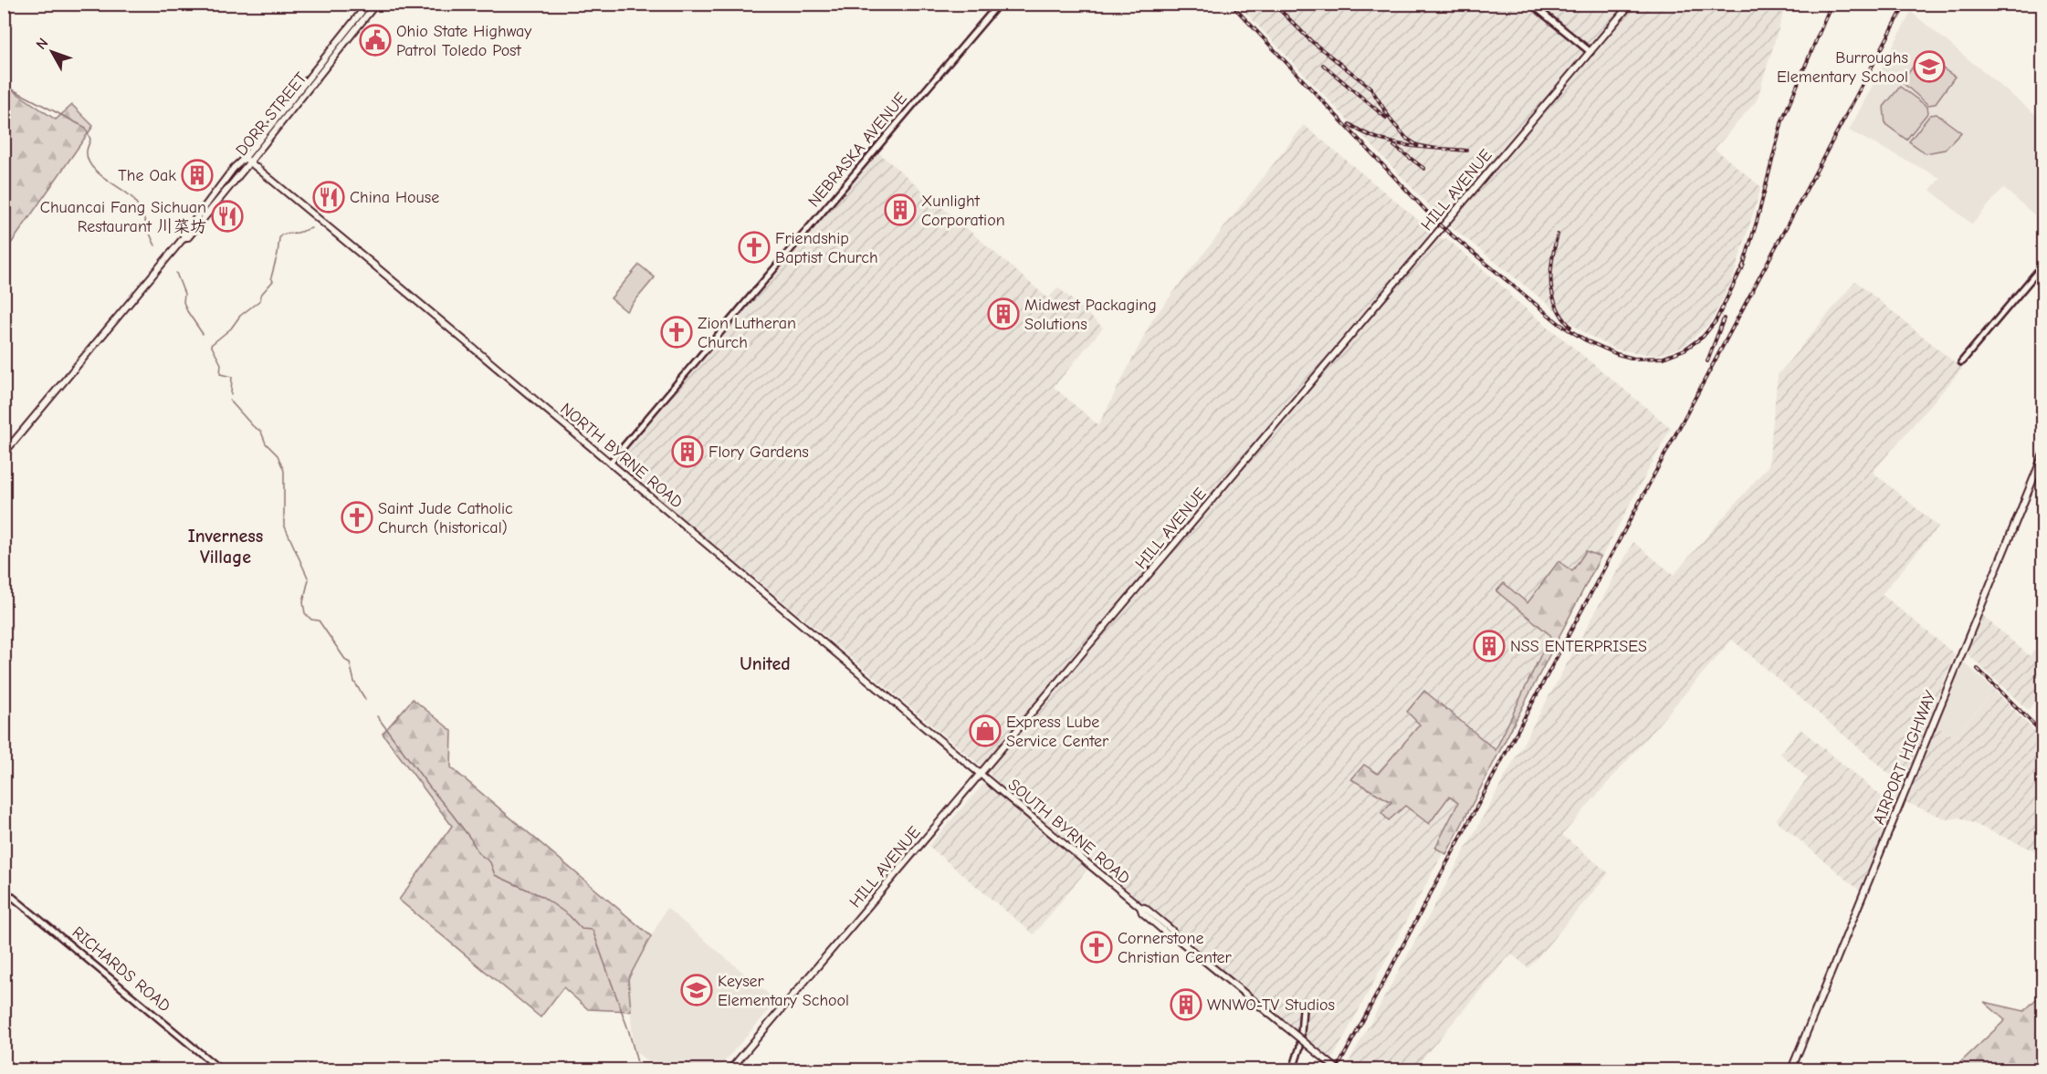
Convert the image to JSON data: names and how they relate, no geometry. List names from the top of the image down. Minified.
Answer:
{"streets":{"main road":["DORR STREET","HILL AVENUE","NORTH BYRNE ROAD","AIRPORT HIGHWAY","SOUTH BYRNE ROAD"],"street":["NEBRASKA AVENUE","RICHARDS ROAD"]},"crossings":[["DORR STREET","NORTH BYRNE ROAD"],["NEBRASKA AVENUE","NORTH BYRNE ROAD"],["HILL AVENUE","NORTH BYRNE ROAD"],["HILL AVENUE","SOUTH BYRNE ROAD"],["NORTH BYRNE ROAD","SOUTH BYRNE ROAD"]],"districts":["Inverness Village","United"],"places":{"public building":["Ohio State Highway Patrol Toledo Post"],"school or university":["Burroughs Elementary School","Keyser Elementary School"],"building":["The Oak","Xunlight Corporation","Midwest Packaging Solutions","Flory Gardens","NSS ENTERPRISES","WNWO-TV Studios"],"restaurant":["China House","Chuancai Fang Sichuan Restaurant 川菜坊"],"church":["Friendship Baptist Church","Zion Lutheran Church","Saint Jude Catholic Church (historical)","Cornerstone Christian Center"],"shop":["Express Lube Service Center"]},"north":"top left"}
